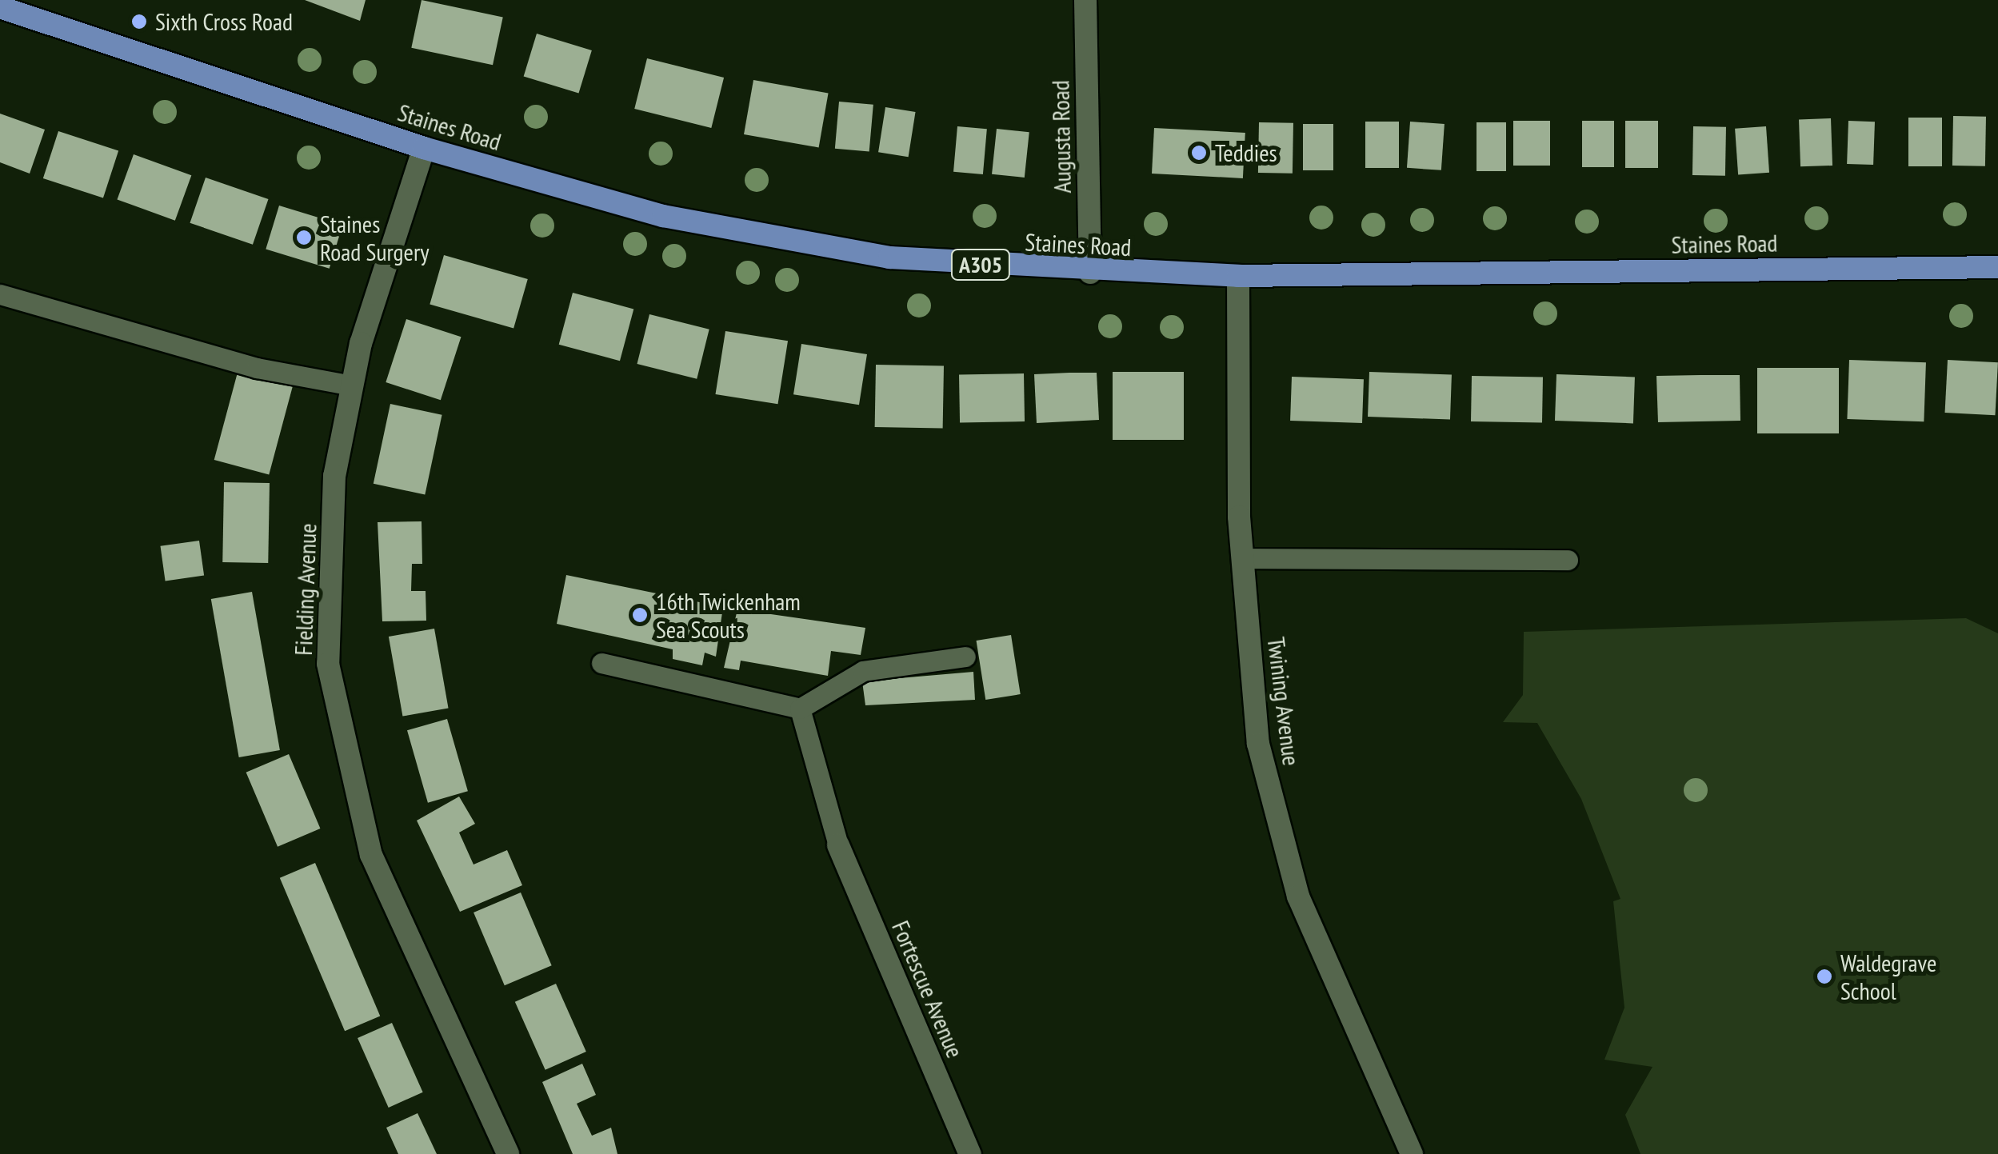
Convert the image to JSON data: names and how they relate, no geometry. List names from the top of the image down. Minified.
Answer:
{"streets":{"main road":["Staines Road","A305"],"street":["Augusta Road","Fielding Avenue","Twining Avenue","Fortescue Avenue"]},"crossings":[["Staines Road","Augusta Road"],["Staines Road","Fielding Avenue"],["Staines Road","Twining Avenue"]],"places":["Sixth Cross Road","Teddies","Staines Road Surgery","16th Twickenham Sea Scouts","Waldegrave School"]}
